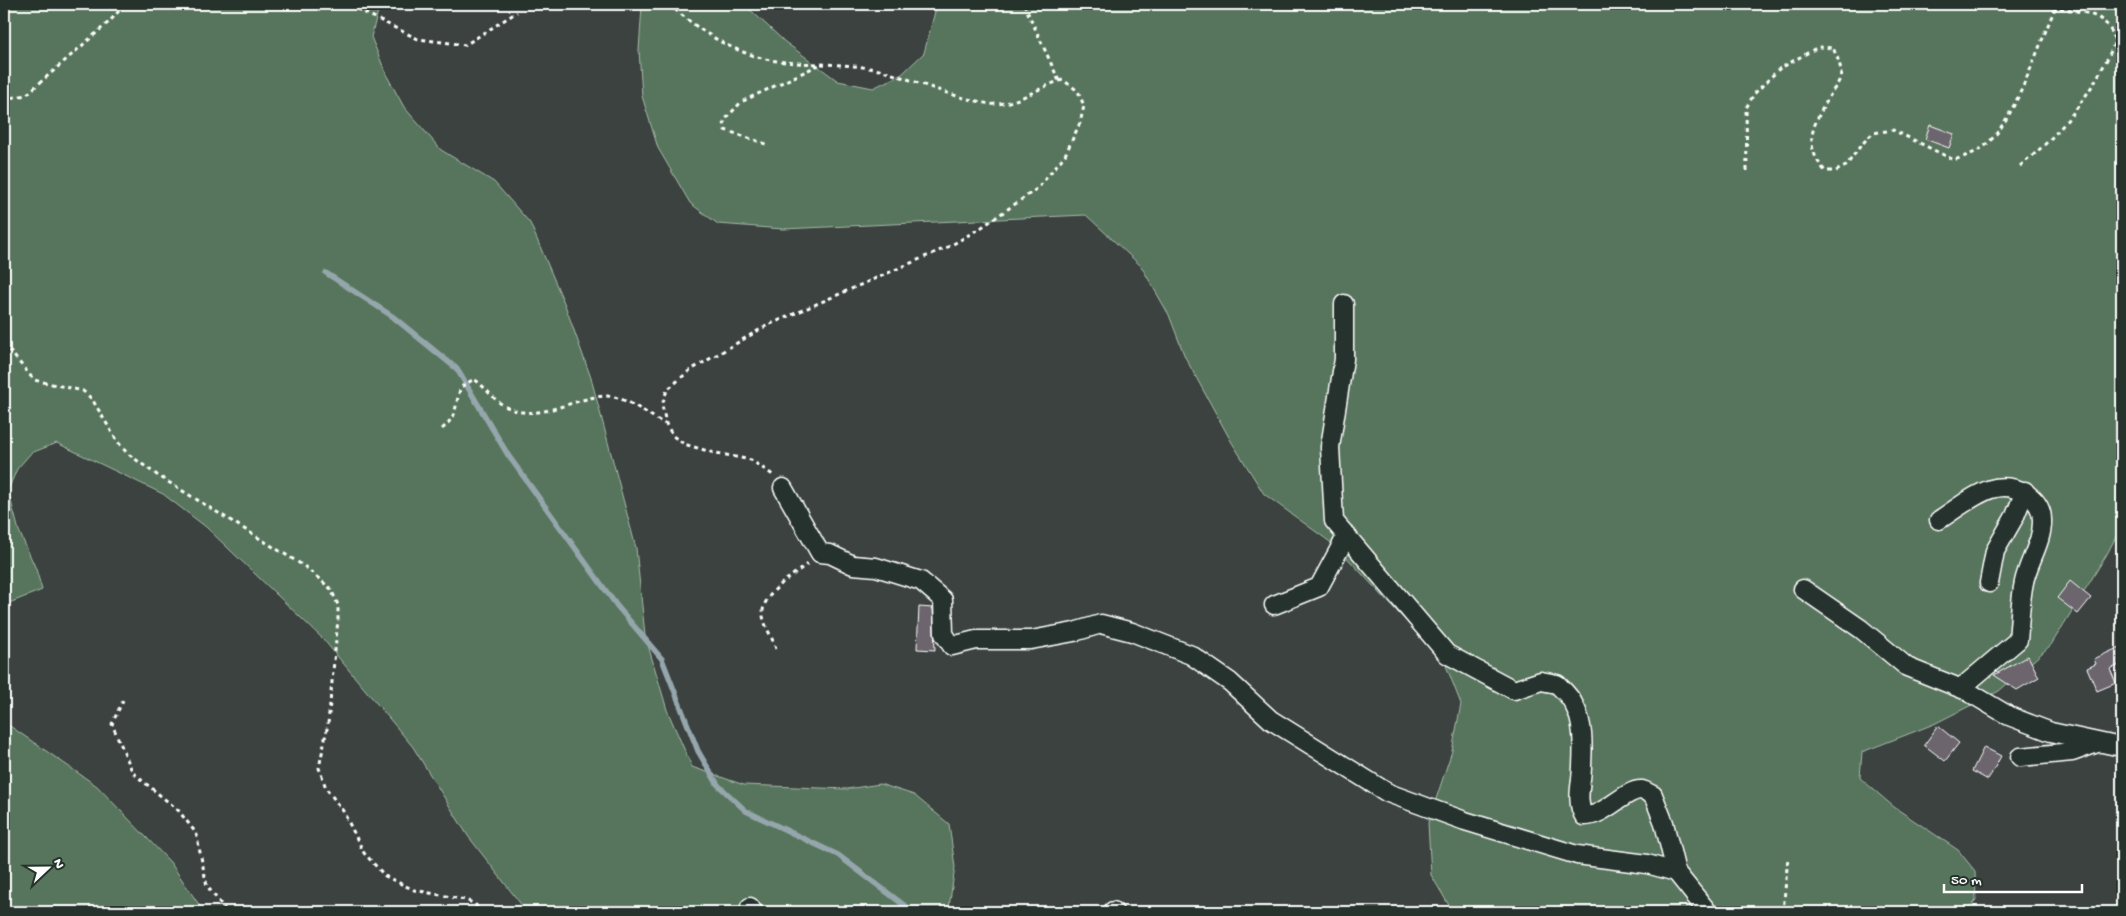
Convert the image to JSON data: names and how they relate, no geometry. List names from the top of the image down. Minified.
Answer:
{"scale_bar":"50 m","north":"right"}
